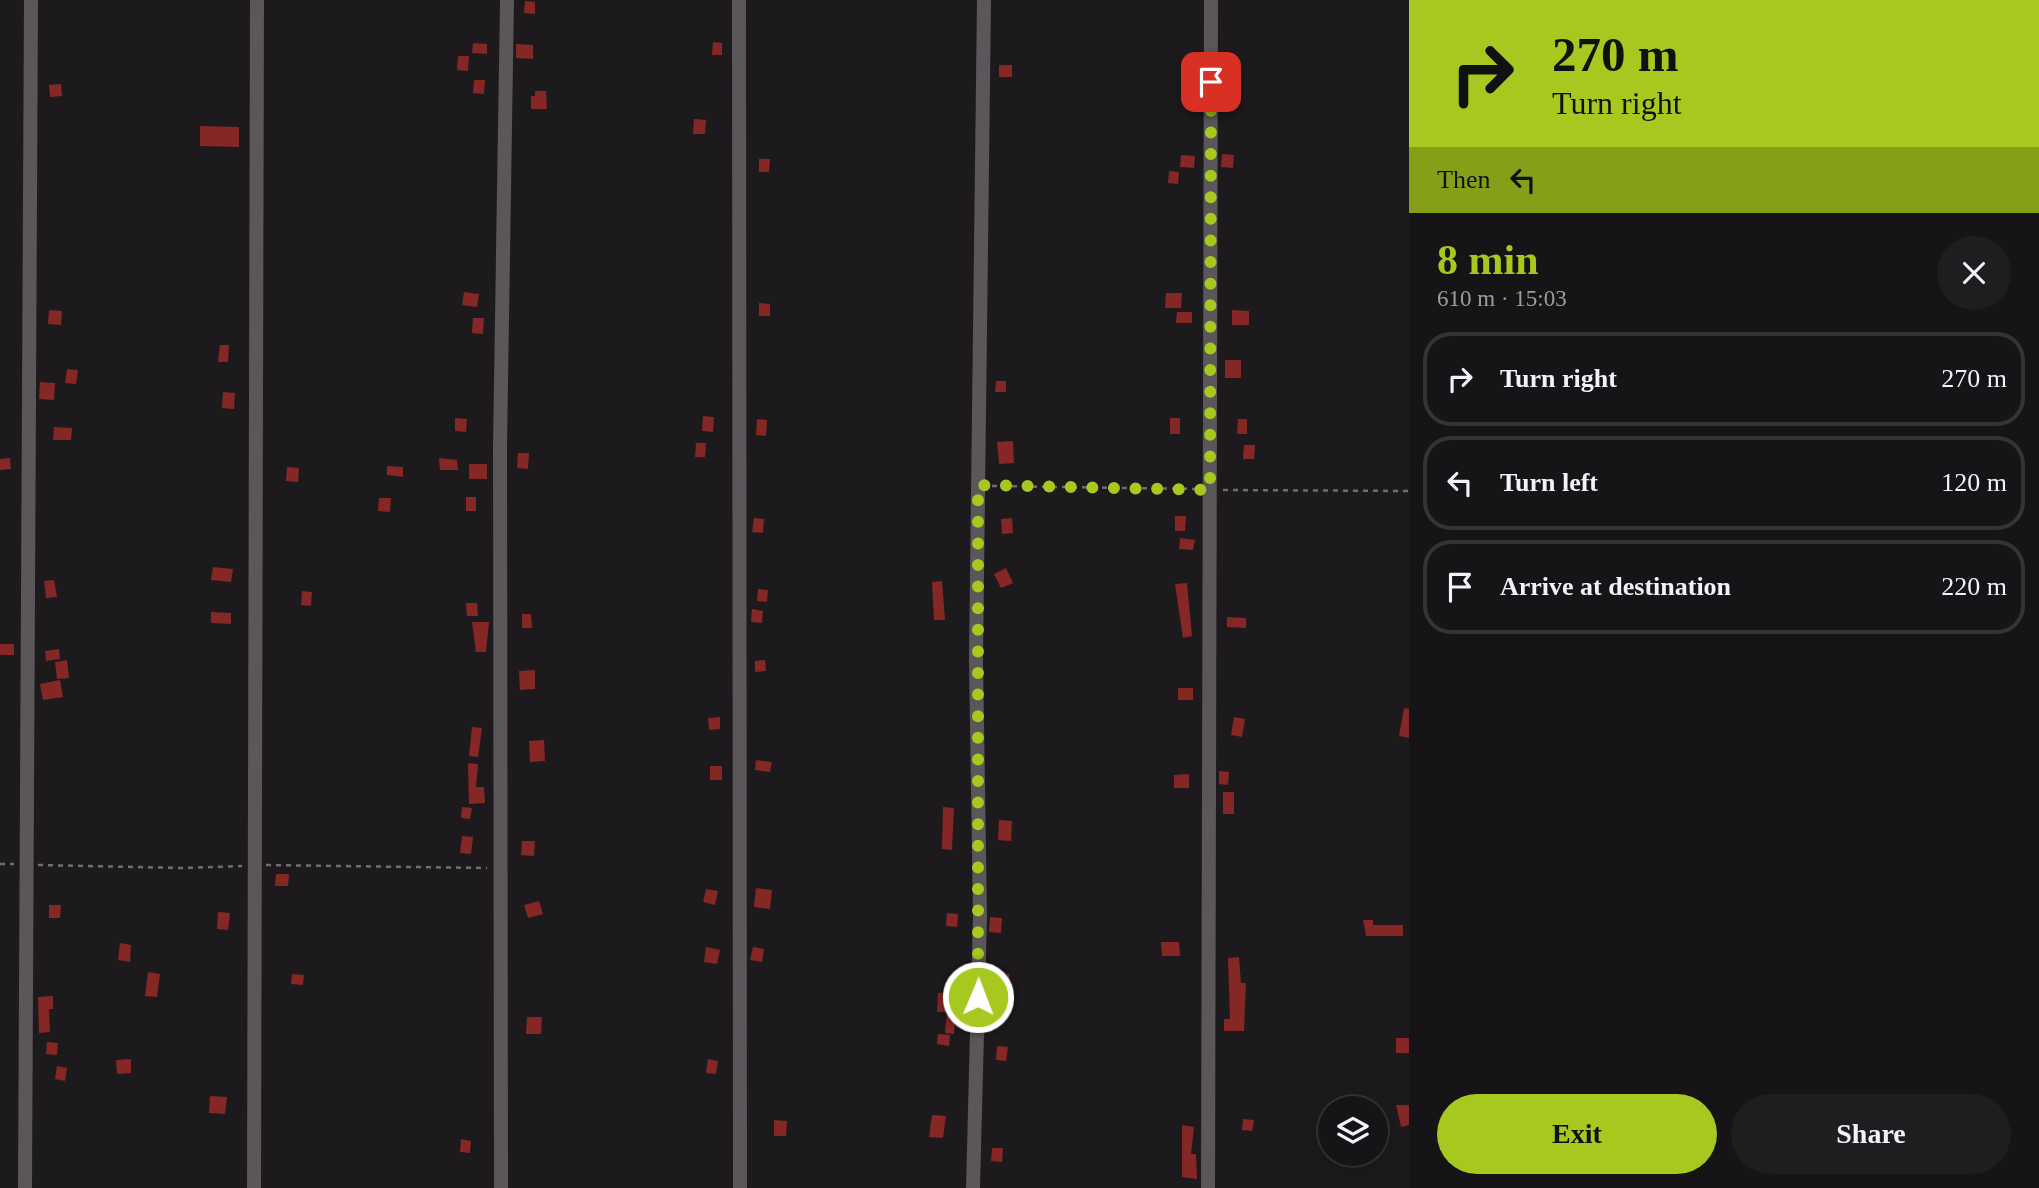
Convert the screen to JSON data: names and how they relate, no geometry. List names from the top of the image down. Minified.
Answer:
{"page":{"turn":["270 m","Turn right"],"then":"Then","heading":["8 min","610 m · 15:03"],"list":[{"name":"Turn right","value":"270 m"},{"name":"Turn left","value":"120 m"},{"name":"Arrive at destination","value":"220 m"}],"buttons":["Exit","Share"]}}
